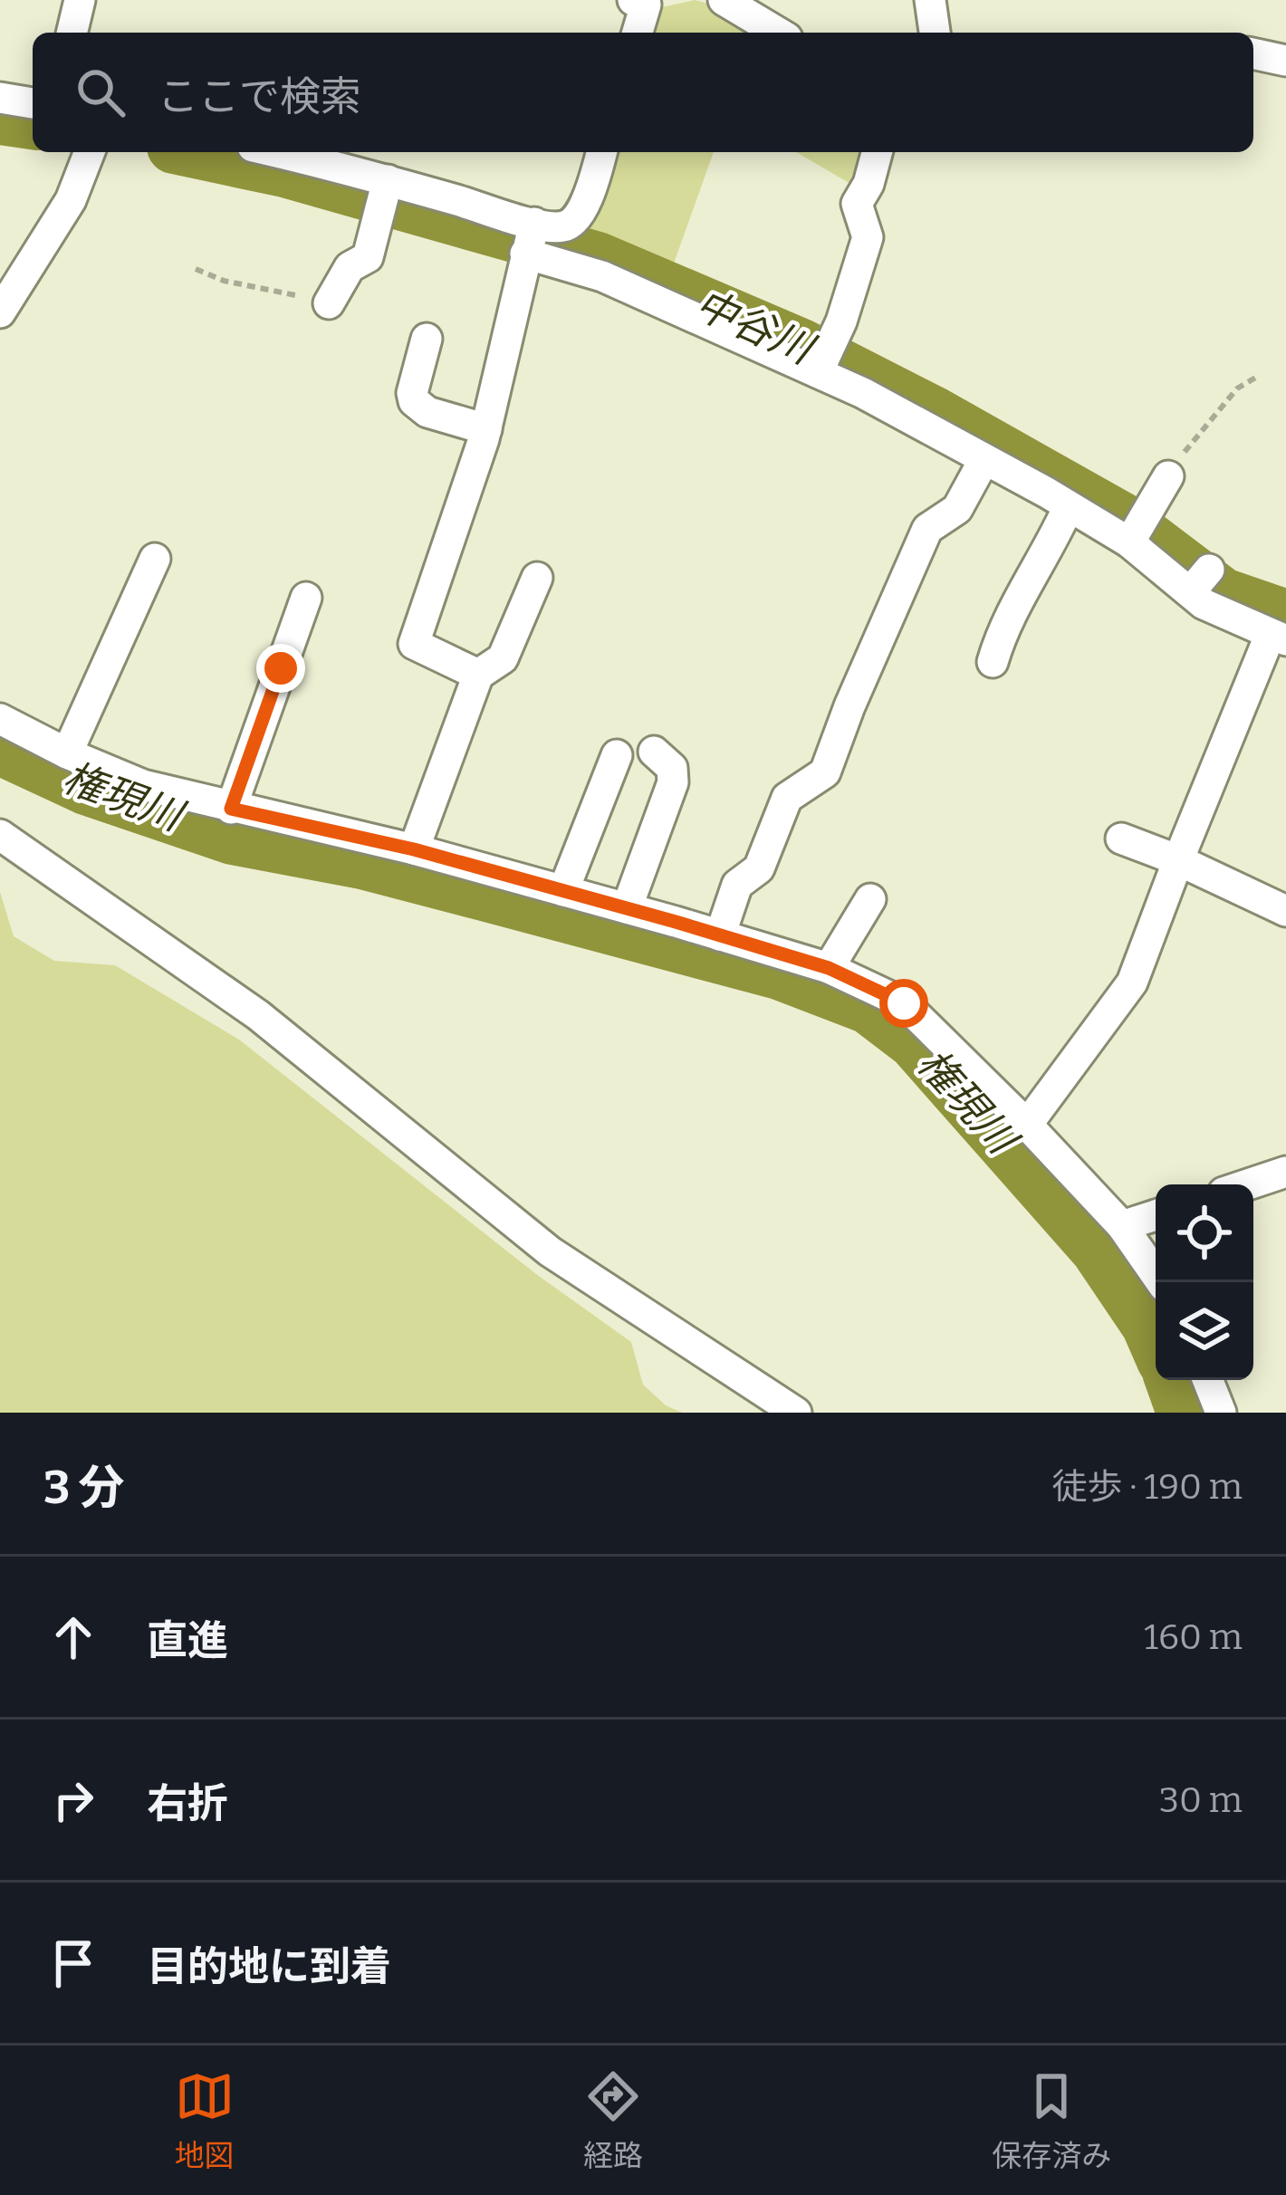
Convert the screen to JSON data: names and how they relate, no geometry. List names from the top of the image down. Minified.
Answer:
{"water":["中谷川","権現川"],"page":{"search":"ここで検索","heading":["3 分","徒歩 · 190 m"],"list":[["直進","160 m"],["右折","30 m"],"目的地に到着"],"nav":["地図","経路","保存済み"]}}
